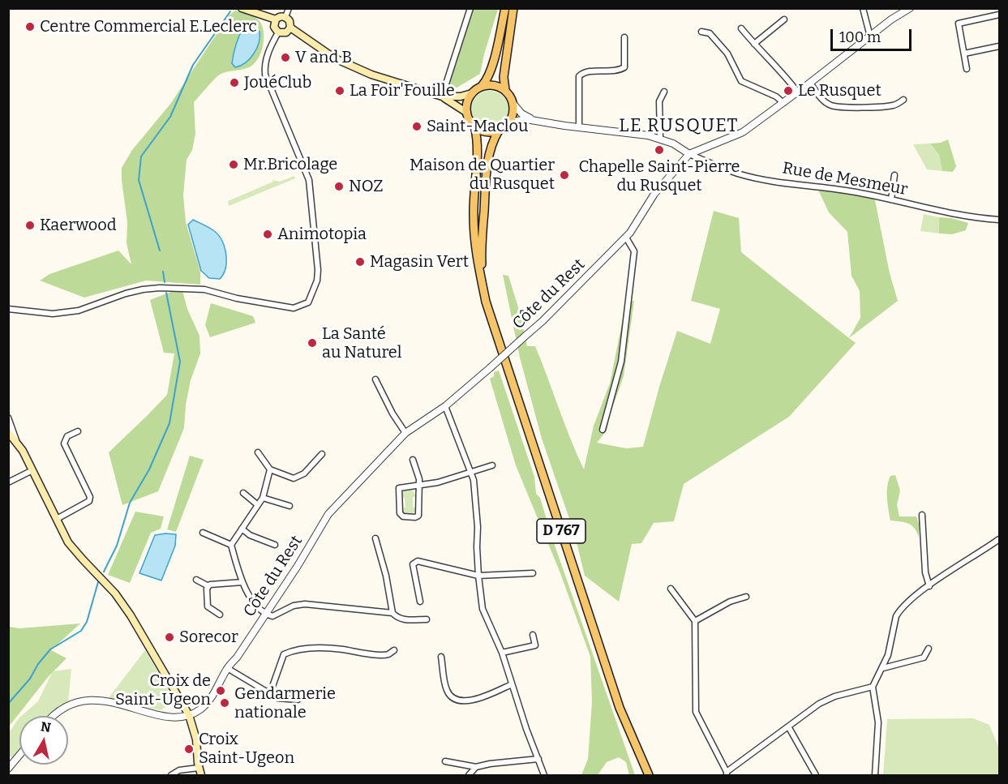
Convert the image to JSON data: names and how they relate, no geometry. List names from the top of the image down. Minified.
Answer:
{"streets":{"main road":["D 767"],"street":["Rue de Mesmeur","Côte du Rest"]},"crossings":[["Rue de Mesmeur","Côte du Rest"]],"districts":["LE RUSQUET"],"places":["Centre Commercial E.Leclerc","V and B","JouéClub","La Foir'Fouille","Le Rusquet","Saint-Maclou","Chapelle Saint-Pierre du Rusquet","Mr.Bricolage","Maison de Quartier du Rusquet","NOZ","Kaerwood","Animotopia","Magasin Vert","La Santé au Naturel","Sorecor","Croix de Saint-Ugeon","Gendarmerie nationale","Croix Saint-Ugeon"],"scale_bar":"100 m","north":"top"}
